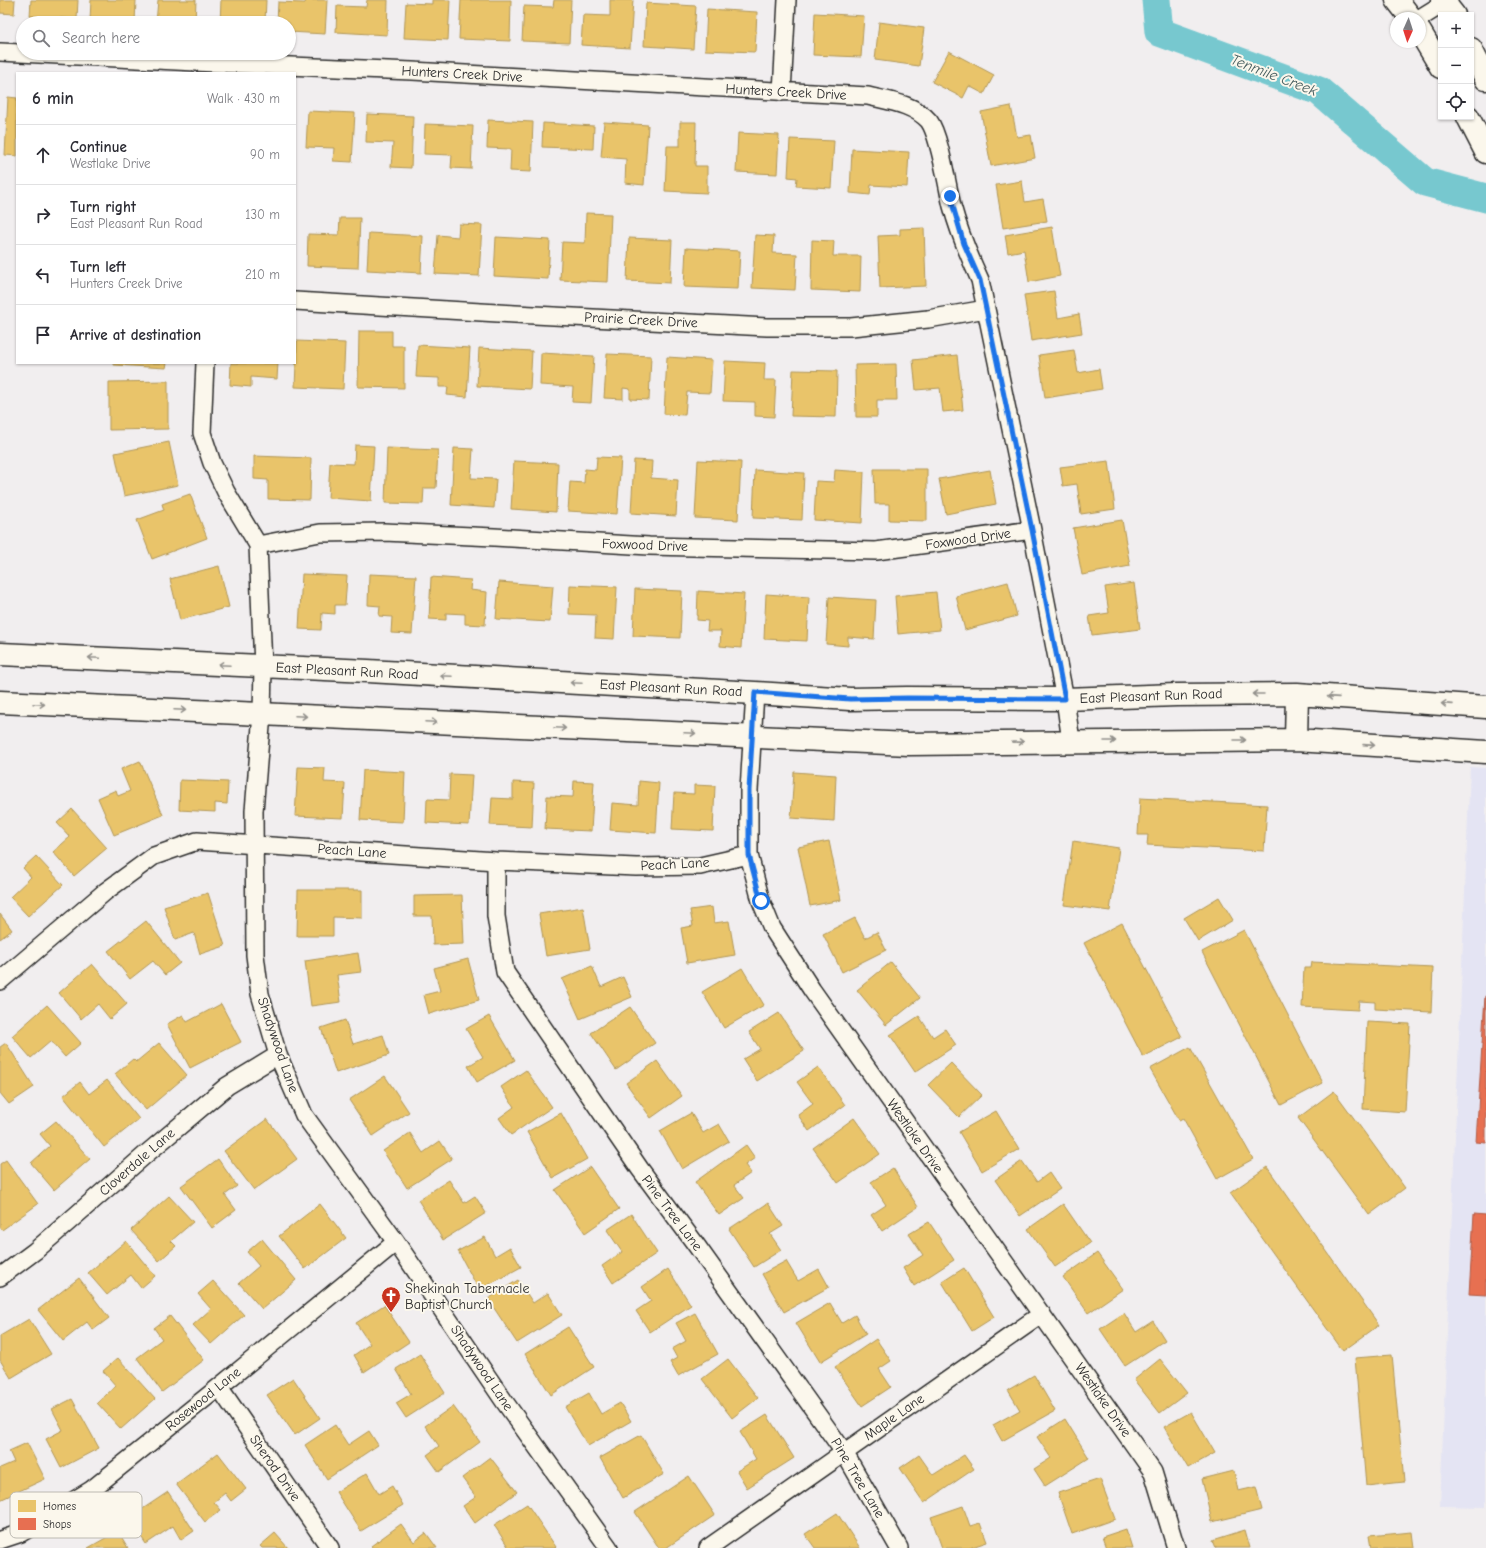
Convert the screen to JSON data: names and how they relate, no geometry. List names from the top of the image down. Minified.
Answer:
{"streets":{"main road":["East Pleasant Run Road"],"street":["Hunters Creek Drive","Prairie Creek Drive","Foxwood Drive","Peach Lane","Shadywood Lane","Westlake Drive","Cloverdale Lane","Pine Tree Lane","Rosewood Lane","Maple Lane","Sherod Drive"]},"crossings":[["Hunters Creek Drive","Prairie Creek Drive"],["Hunters Creek Drive","Foxwood Drive"],["Hunters Creek Drive","East Pleasant Run Road"],["Foxwood Drive","Shadywood Lane"],["East Pleasant Run Road","Shadywood Lane"],["East Pleasant Run Road","Westlake Drive"],["Peach Lane","Shadywood Lane"],["Peach Lane","Westlake Drive"],["Peach Lane","Pine Tree Lane"],["Shadywood Lane","Cloverdale Lane"],["Shadywood Lane","Rosewood Lane"],["Westlake Drive","Maple Lane"],["Pine Tree Lane","Maple Lane"],["Rosewood Lane","Sherod Drive"]],"water":["Tenmile Creek"],"places":{"church":["Shekinah Tabernacle Baptist Church"]},"legend":["Homes","Shops"],"north":"bottom","page":{"map_buttons":["+","−"],"search":"Search here","heading":["6 min","Walk · 430 m"],"list":[["Continue","Westlake Drive","90 m"],["Turn right","East Pleasant Run Road","130 m"],["Turn left","Hunters Creek Drive","210 m"],"Arrive at destination"]}}
